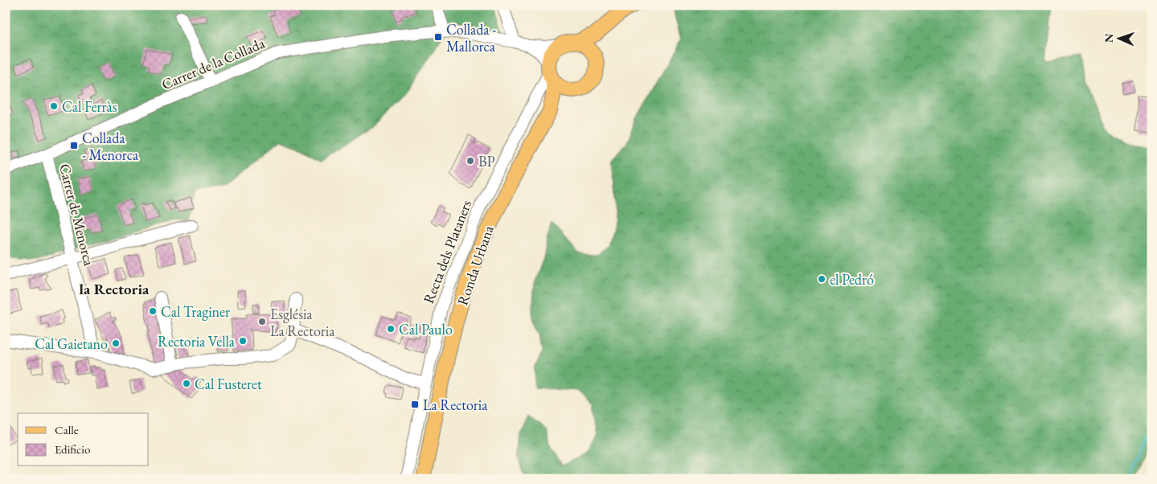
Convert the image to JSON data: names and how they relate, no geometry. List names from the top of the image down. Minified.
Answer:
{"streets":{"main road":["Ronda Urbana"],"street":["Carrer de la Collada","Carrer de Menorca","Recta dels Plataners"]},"crossings":[["Carrer de la Collada","Carrer de Menorca"],["Carrer de la Collada","Recta dels Plataners"],["Carrer de la Collada","Ronda Urbana"],["Recta dels Plataners","Ronda Urbana"]],"districts":["la Rectoria"],"places":{"transit":["Collada - Mallorca","Collada - Menorca","La Rectoria"],"other":["Cal Ferràs","BP","el Pedró","Cal Traginer","Església La Rectoria","Cal Paulo","Rectoria Vella","Cal Gaietano","Cal Fusteret"]},"legend":["Calle","Edificio"],"north":"left"}
